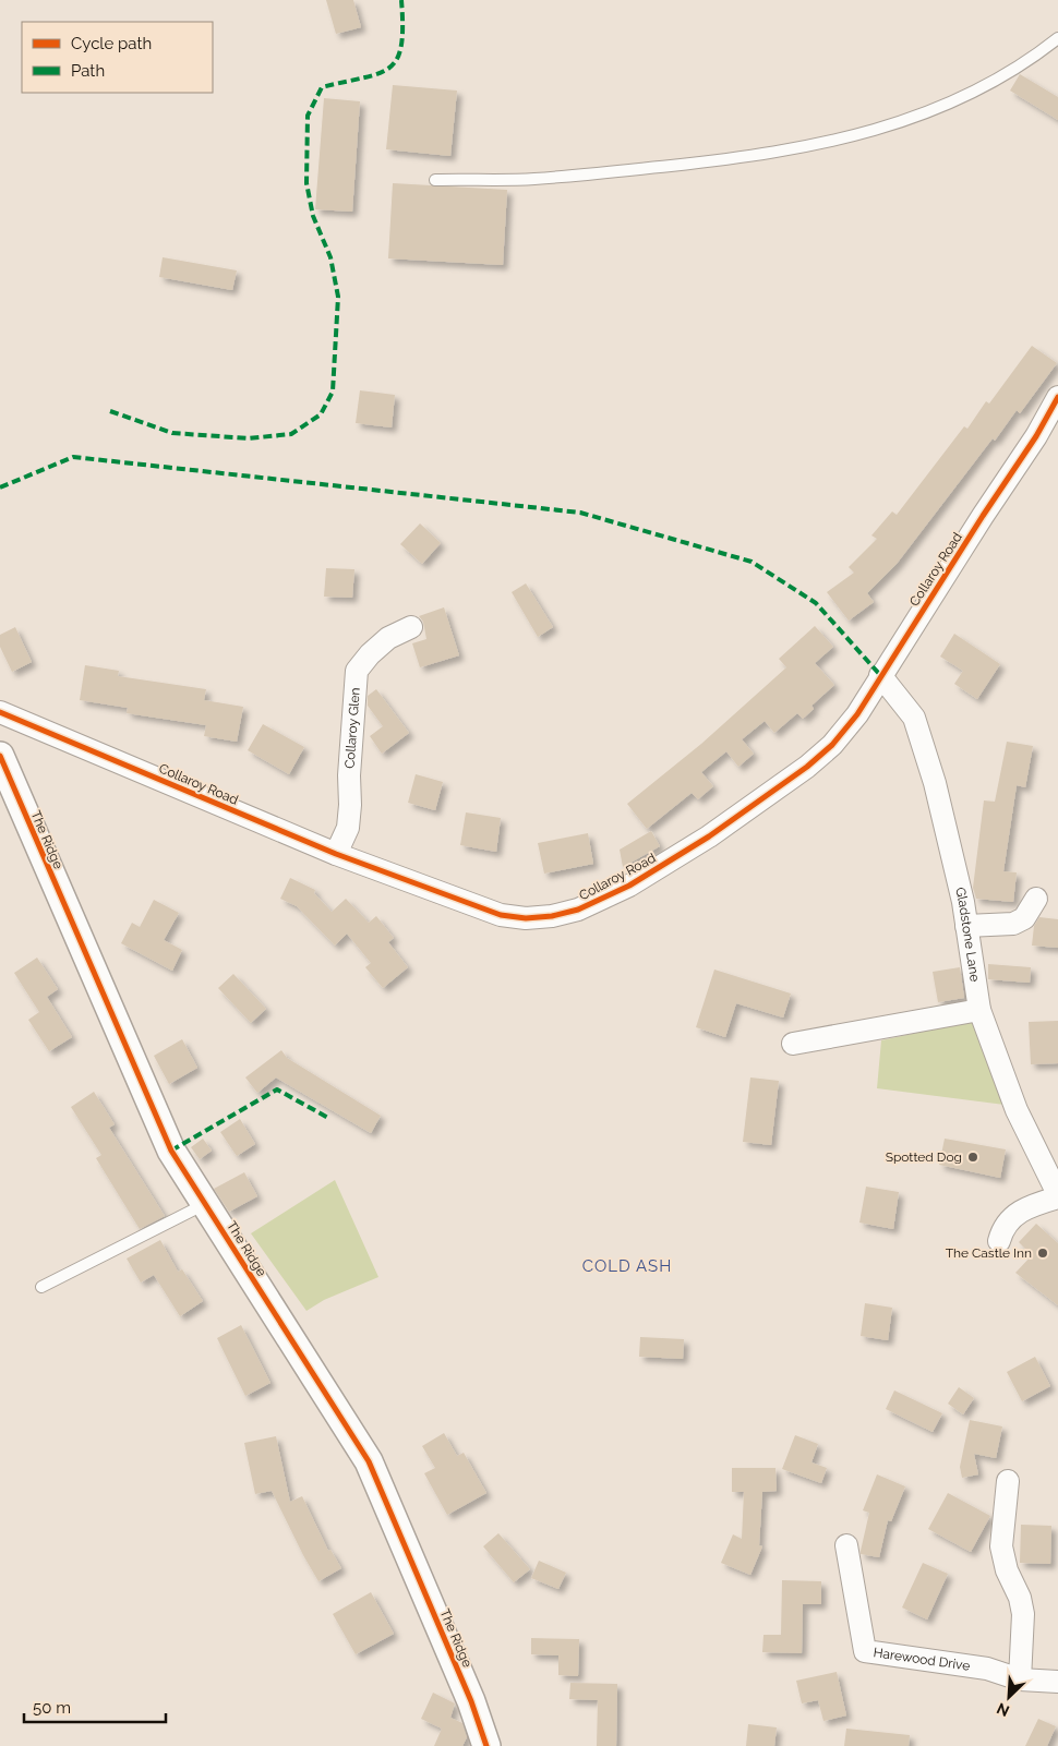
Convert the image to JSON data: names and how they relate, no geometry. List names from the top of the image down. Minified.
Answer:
{"streets":{"street":["Collaroy Road","Collaroy Glen","The Ridge","Gladstone Lane","Harewood Drive"]},"crossings":[["Collaroy Road","Collaroy Glen"],["Collaroy Road","Gladstone Lane"]],"districts":["COLD ASH"],"places":["Spotted Dog","The Castle Inn"],"legend":["Cycle path","Path"],"scale_bar":"50 m","north":"bottom left"}
